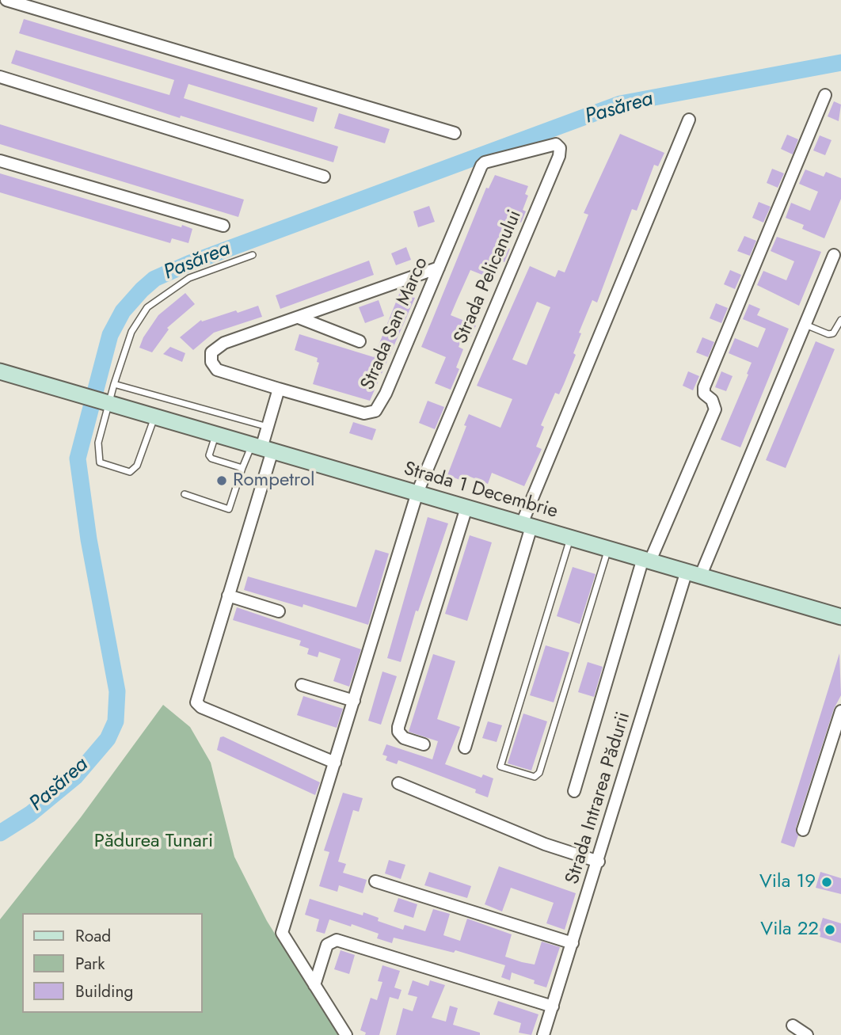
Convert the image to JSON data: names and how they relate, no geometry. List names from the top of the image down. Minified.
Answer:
{"streets":{"main road":["Strada 1 Decembrie"],"street":["Strada Pelicanului","Strada San Marco","Strada Intrarea Pădurii"]},"crossings":[["Strada Pelicanului","Strada San Marco"],["Strada Pelicanului","Strada 1 Decembrie"],["Strada 1 Decembrie","Strada Intrarea Pădurii"]],"water":["Pasărea"],"parks":["Pădurea Tunari"],"places":["Rompetrol","Vila 19","Vila 22"],"legend":["Road","Park","Building"]}
